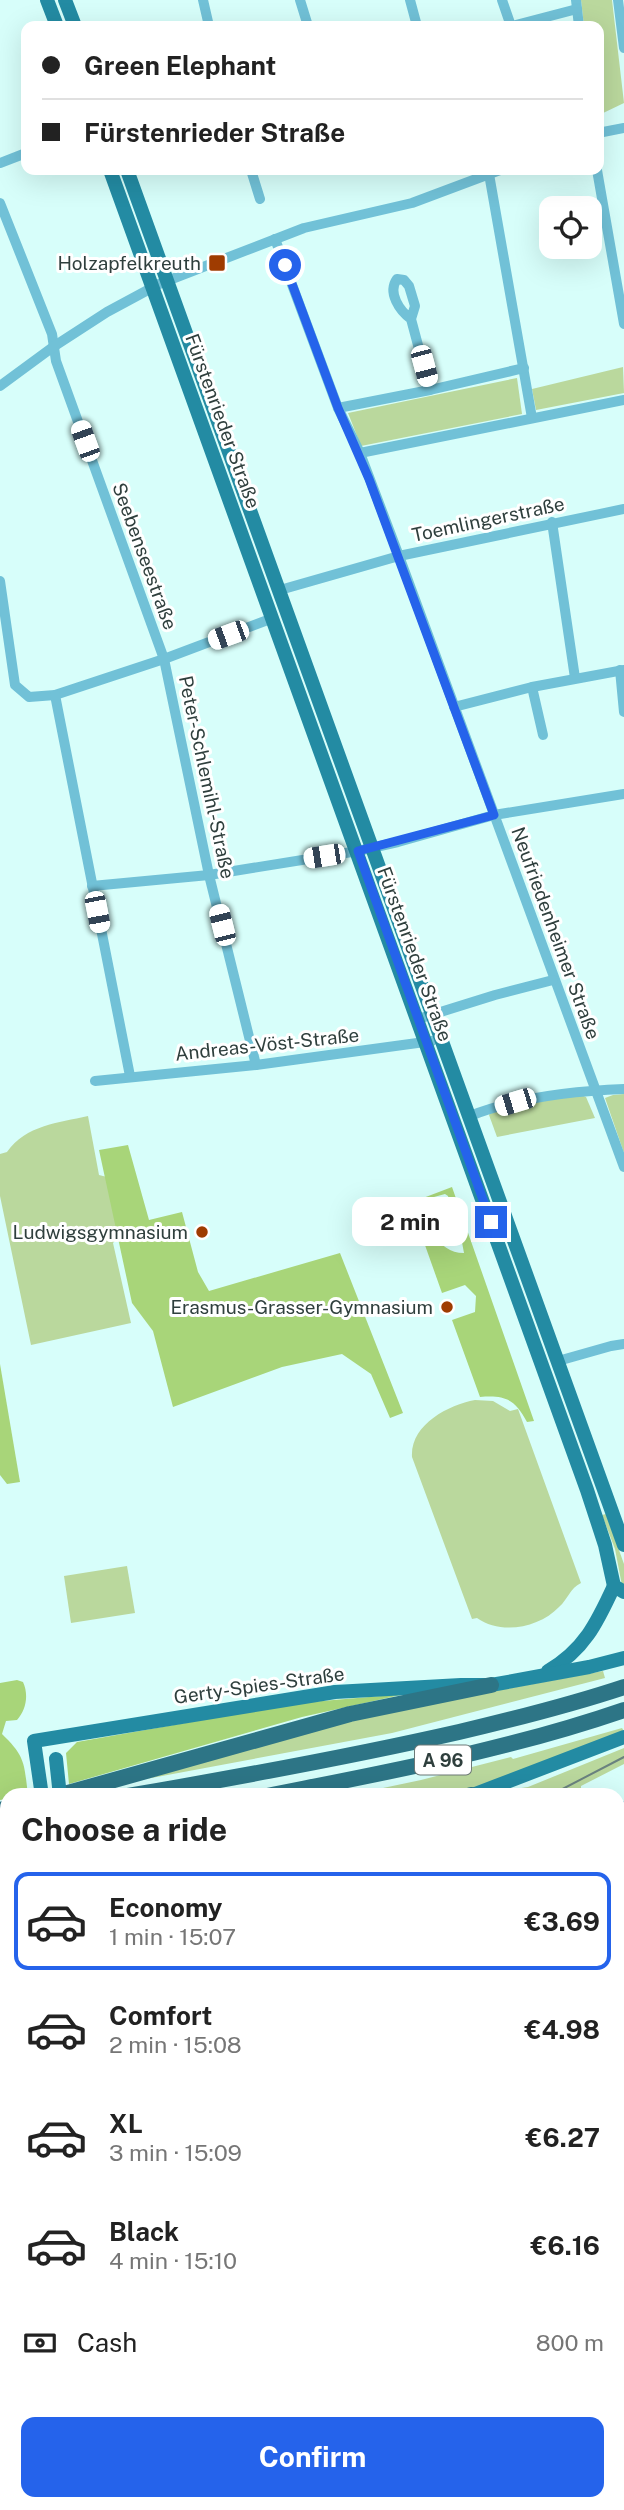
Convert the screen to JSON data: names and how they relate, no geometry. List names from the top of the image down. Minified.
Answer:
{"streets":{"highway":["A 96"],"main road":["Fürstenrieder Straße","Gerty-Spies-Straße"],"street":["Toemlingerstraße","Seebenseestraße","Peter-Schlemihl-Straße","Neufriedenheimer Straße","Andreas-Vöst-Straße"]},"crossings":[["Fürstenrieder Straße","Toemlingerstraße"],["Fürstenrieder Straße","Andreas-Vöst-Straße"],["Toemlingerstraße","Neufriedenheimer Straße"],["Seebenseestraße","Peter-Schlemihl-Straße"],["Peter-Schlemihl-Straße","Andreas-Vöst-Straße"]],"places":{"transit":["Holzapfelkreuth"],"other":["Ludwigsgymnasium","Erasmus-Grasser-Gymnasium"]},"page":{"banner":["Green Elephant","Fürstenrieder Straße"],"bubble":"2 min","heading":"Choose a ride","list":[{"name":"Economy","note":"1 min · 15:07","value":"€3.69"},{"name":"Comfort","note":"2 min · 15:08","value":"€4.98"},{"name":"XL","note":"3 min · 15:09","value":"€6.27"},{"name":"Black","note":"4 min · 15:10","value":"€6.16"}],"pay":["Cash","800 m"],"buttons":"Confirm"}}
